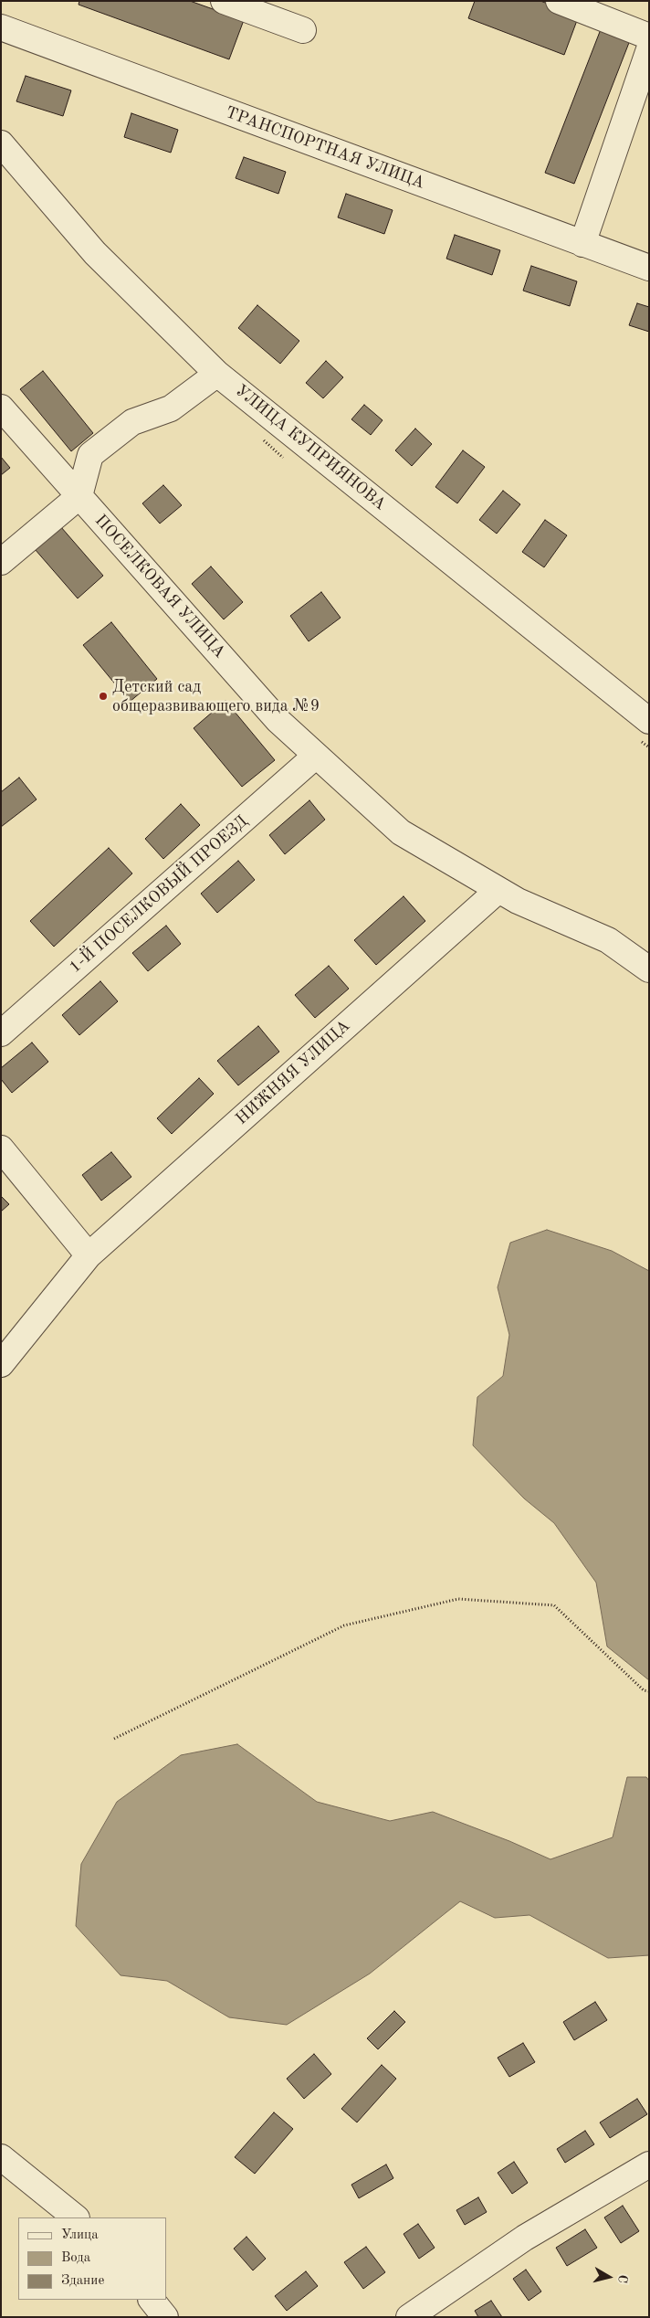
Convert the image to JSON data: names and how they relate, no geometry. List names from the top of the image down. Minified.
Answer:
{"streets":{"street":["ТРАНСПОРТНАЯ УЛИЦА","УЛИЦА КУПРИЯНОВА","ПОСЕЛКОВАЯ УЛИЦА","1-Й ПОСЕЛКОВЫЙ ПРОЕЗД","НИЖНЯЯ УЛИЦА"]},"crossings":[["ПОСЕЛКОВАЯ УЛИЦА","1-Й ПОСЕЛКОВЫЙ ПРОЕЗД"],["ПОСЕЛКОВАЯ УЛИЦА","НИЖНЯЯ УЛИЦА"]],"places":["Детский сад общеразвивающего вида №9"],"legend":["Улица","Вода","Здание"],"north":"right"}
